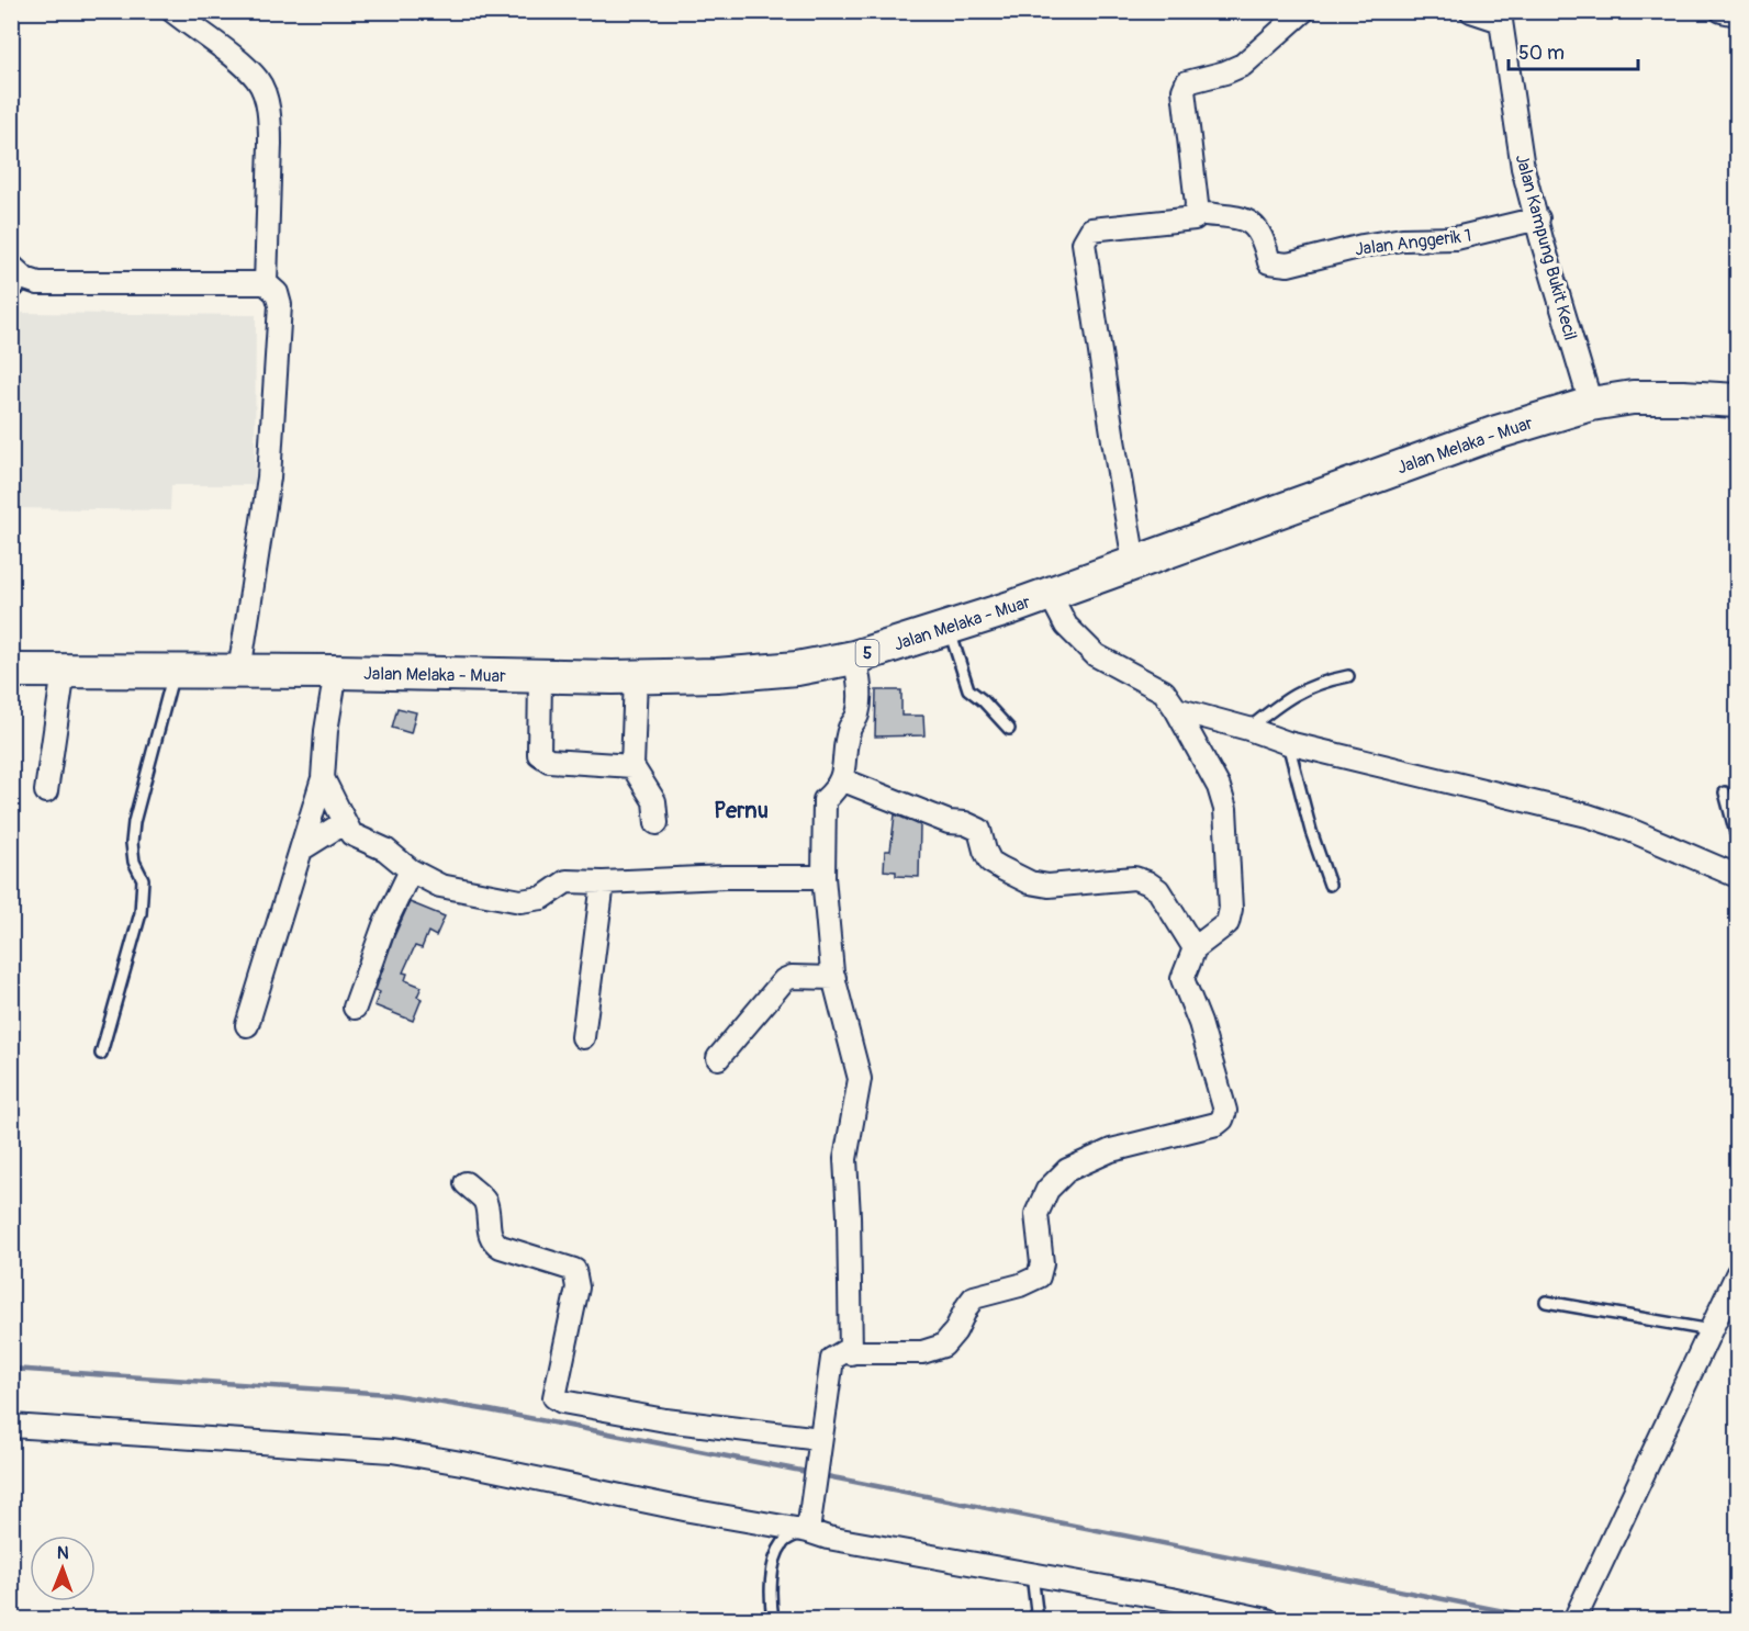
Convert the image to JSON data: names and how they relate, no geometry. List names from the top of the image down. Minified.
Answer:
{"streets":{"main road":["Jalan Melaka - Muar","5"],"street":["Jalan Anggerik 1","Jalan Kampung Bukit Kecil"]},"crossings":[["Jalan Anggerik 1","Jalan Kampung Bukit Kecil"],["Jalan Kampung Bukit Kecil","Jalan Melaka - Muar"]],"districts":["Pernu"],"scale_bar":"50 m","north":"top"}
